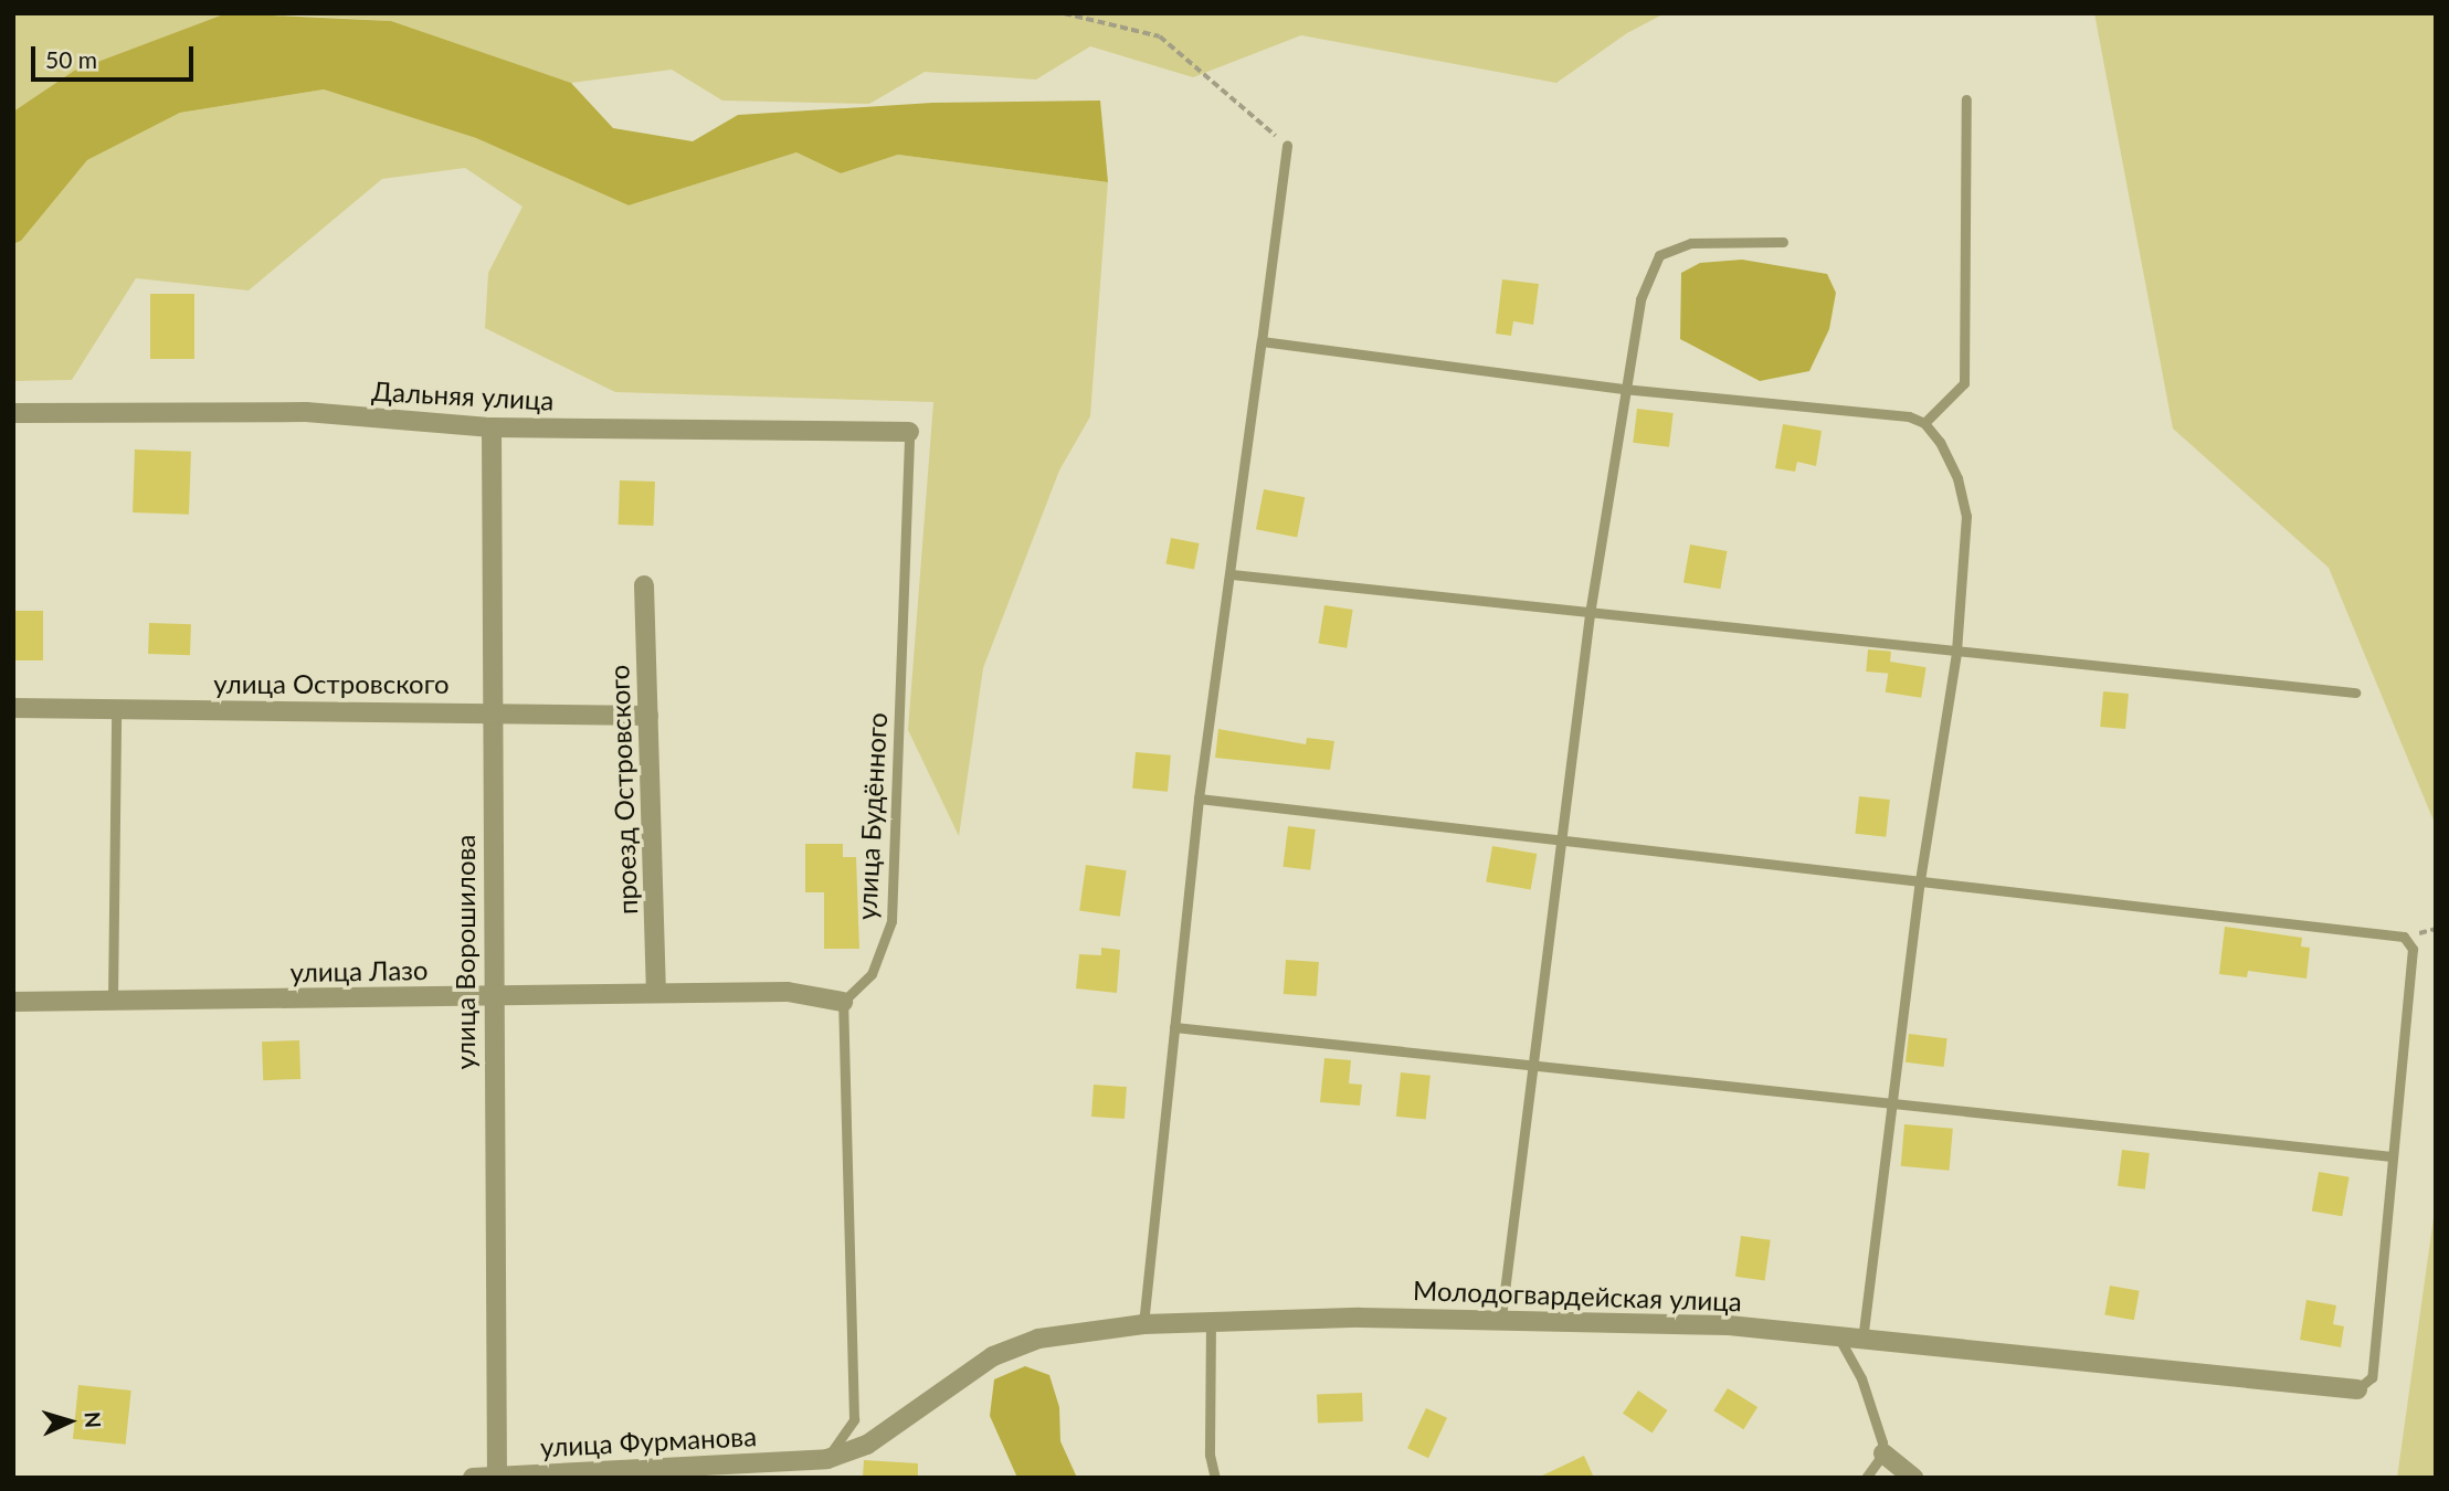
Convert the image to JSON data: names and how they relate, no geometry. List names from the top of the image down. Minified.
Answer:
{"streets":{"street":["Дальняя улица","улица Островского","проезд Островского","улица Ворошилова","улица Лазо","Молодогвардейская улица","улица Фурманова"],"lane":["улица Будённого"]},"crossings":[["Дальняя улица","улица Будённого"],["Дальняя улица","улица Ворошилова"],["улица Островского","проезд Островского"],["улица Островского","улица Ворошилова"],["проезд Островского","улица Лазо"],["улица Будённого","улица Лазо"],["улица Ворошилова","улица Лазо"],["улица Ворошилова","улица Фурманова"],["Молодогвардейская улица","улица Фурманова"]],"scale_bar":"50 m","north":"right"}
